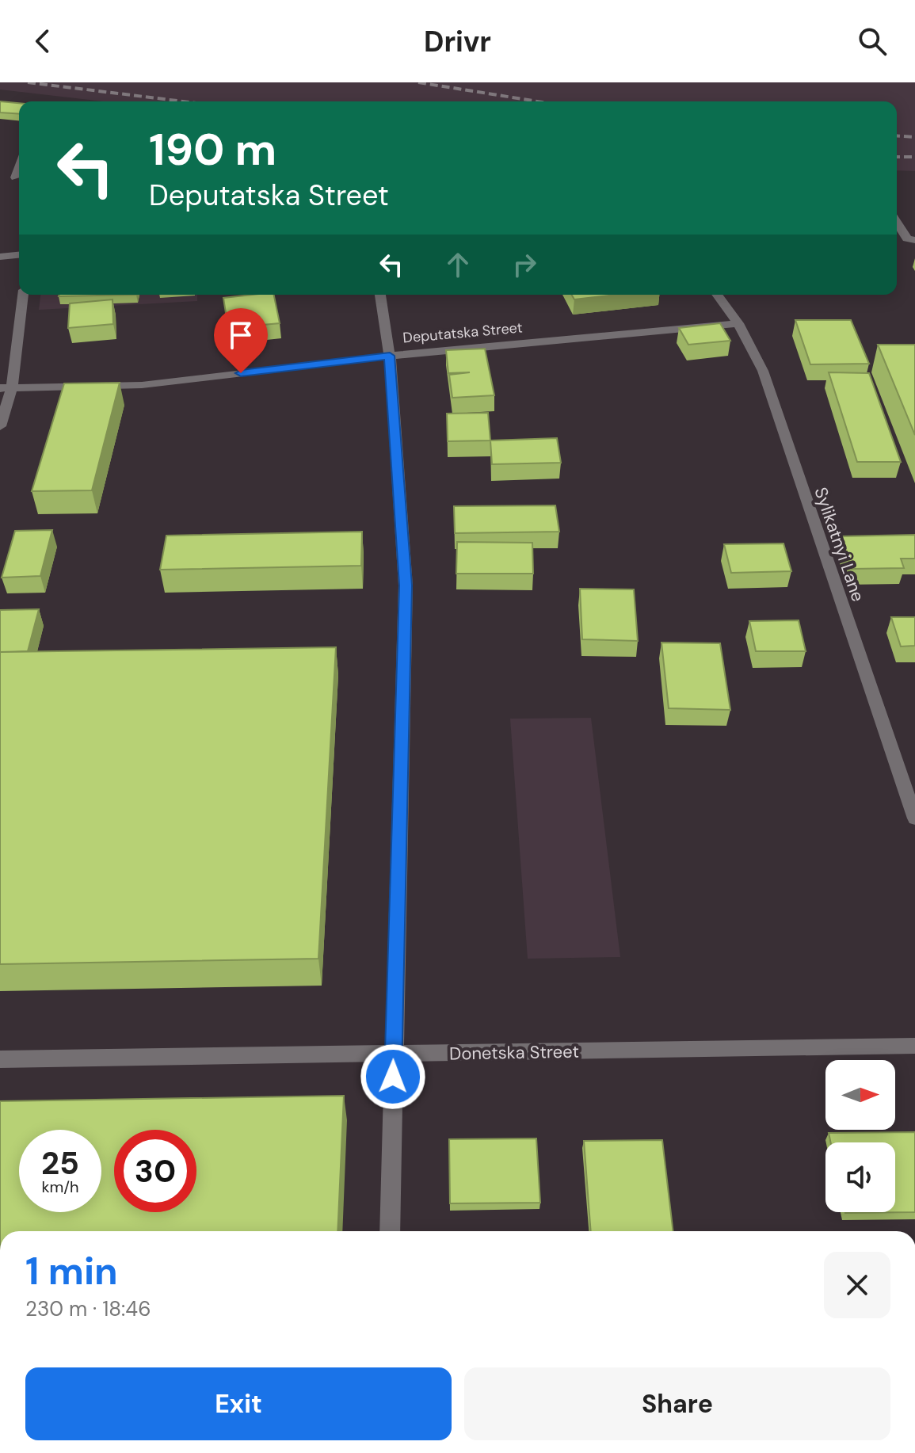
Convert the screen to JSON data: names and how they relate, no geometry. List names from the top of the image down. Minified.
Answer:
{"streets":{"street":["Deputatska Street","Sylikatnyi Lane","Donetska Street"]},"crossings":[["Deputatska Street","Sylikatnyi Lane"]],"north":"right","page":{"header":"Drivr","turn":["190 m","Deputatska Street"],"speed":"25 km/h","limit":"30","heading":["1 min","230 m · 18:46"],"buttons":["Exit","Share"]}}
